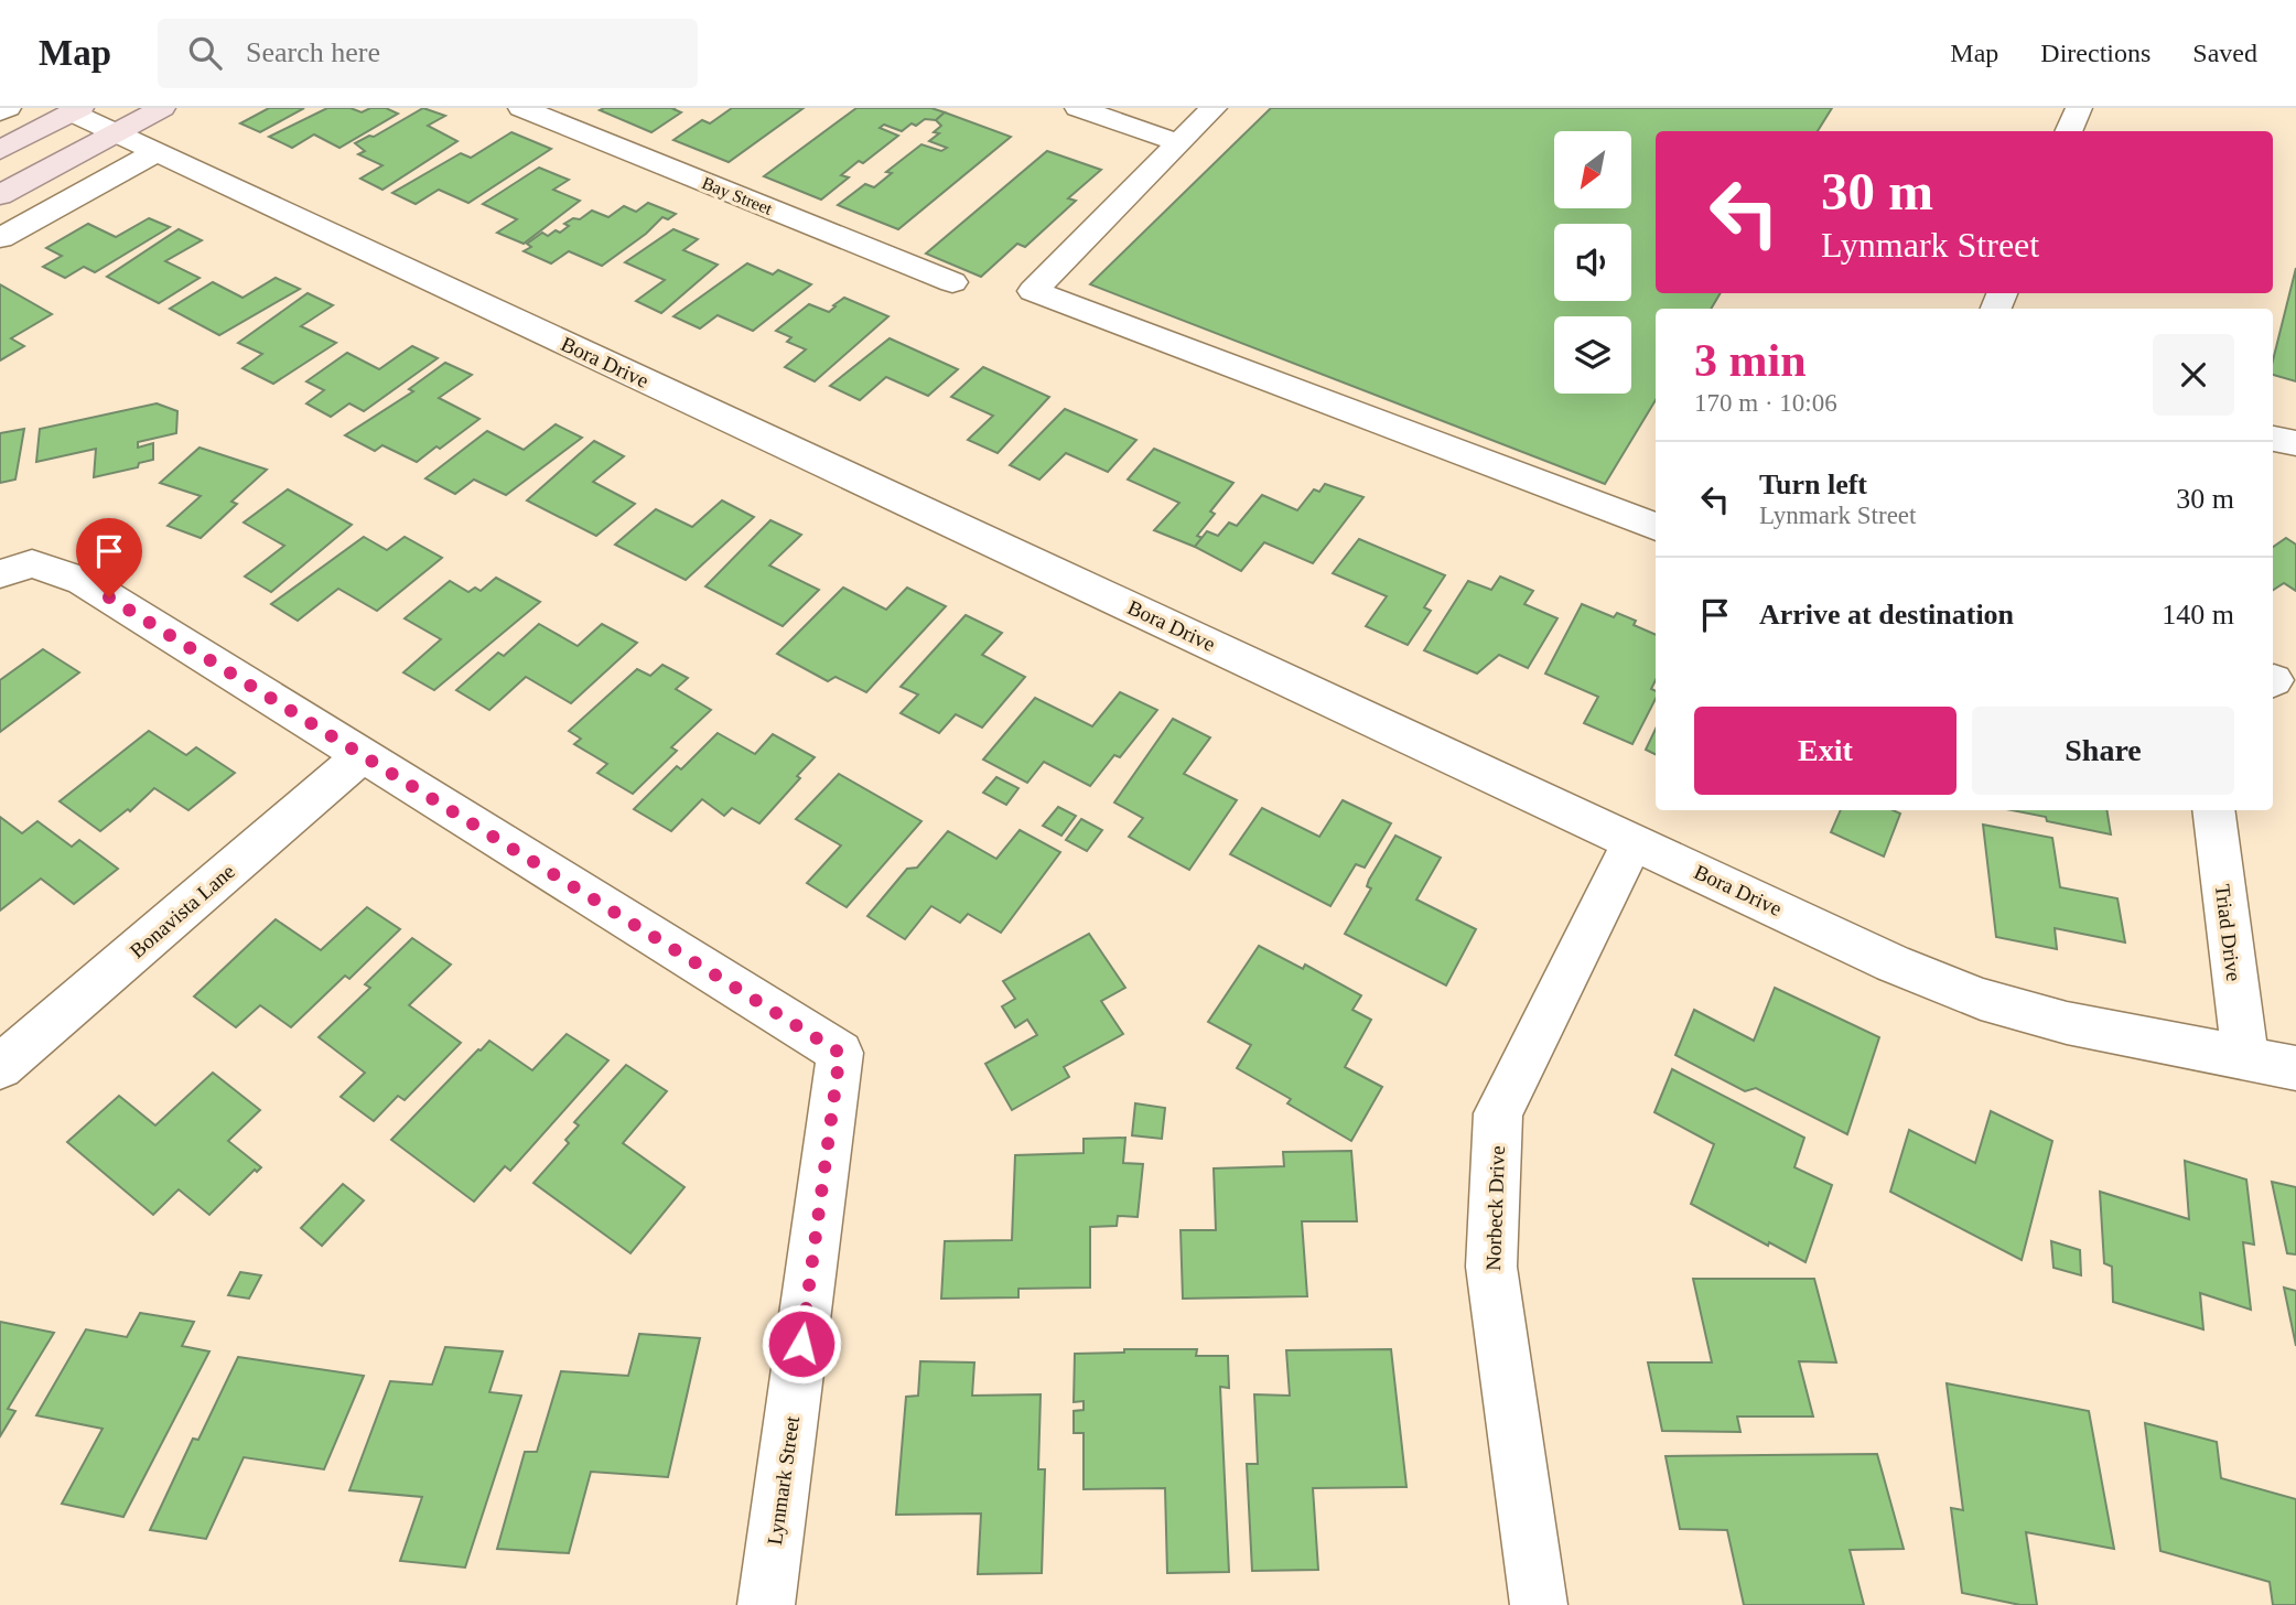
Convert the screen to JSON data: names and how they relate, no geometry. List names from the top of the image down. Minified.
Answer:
{"streets":{"street":["Bay Street","Bora Drive","Bonavista Lane","Triad Drive","Norbeck Drive","Lynmark Street"]},"crossings":[["Bora Drive","Triad Drive"],["Bora Drive","Norbeck Drive"],["Bonavista Lane","Lynmark Street"]],"north":"bottom left","page":{"header":"Map","search":"Search here","nav":["Map","Directions","Saved"],"turn":["30 m","Lynmark Street"],"heading":["3 min","170 m · 10:06"],"list":[{"name":"Turn left","note":"Lynmark Street","value":"30 m"},{"name":"Arrive at destination","value":"140 m"}],"buttons":["Exit","Share"]}}
